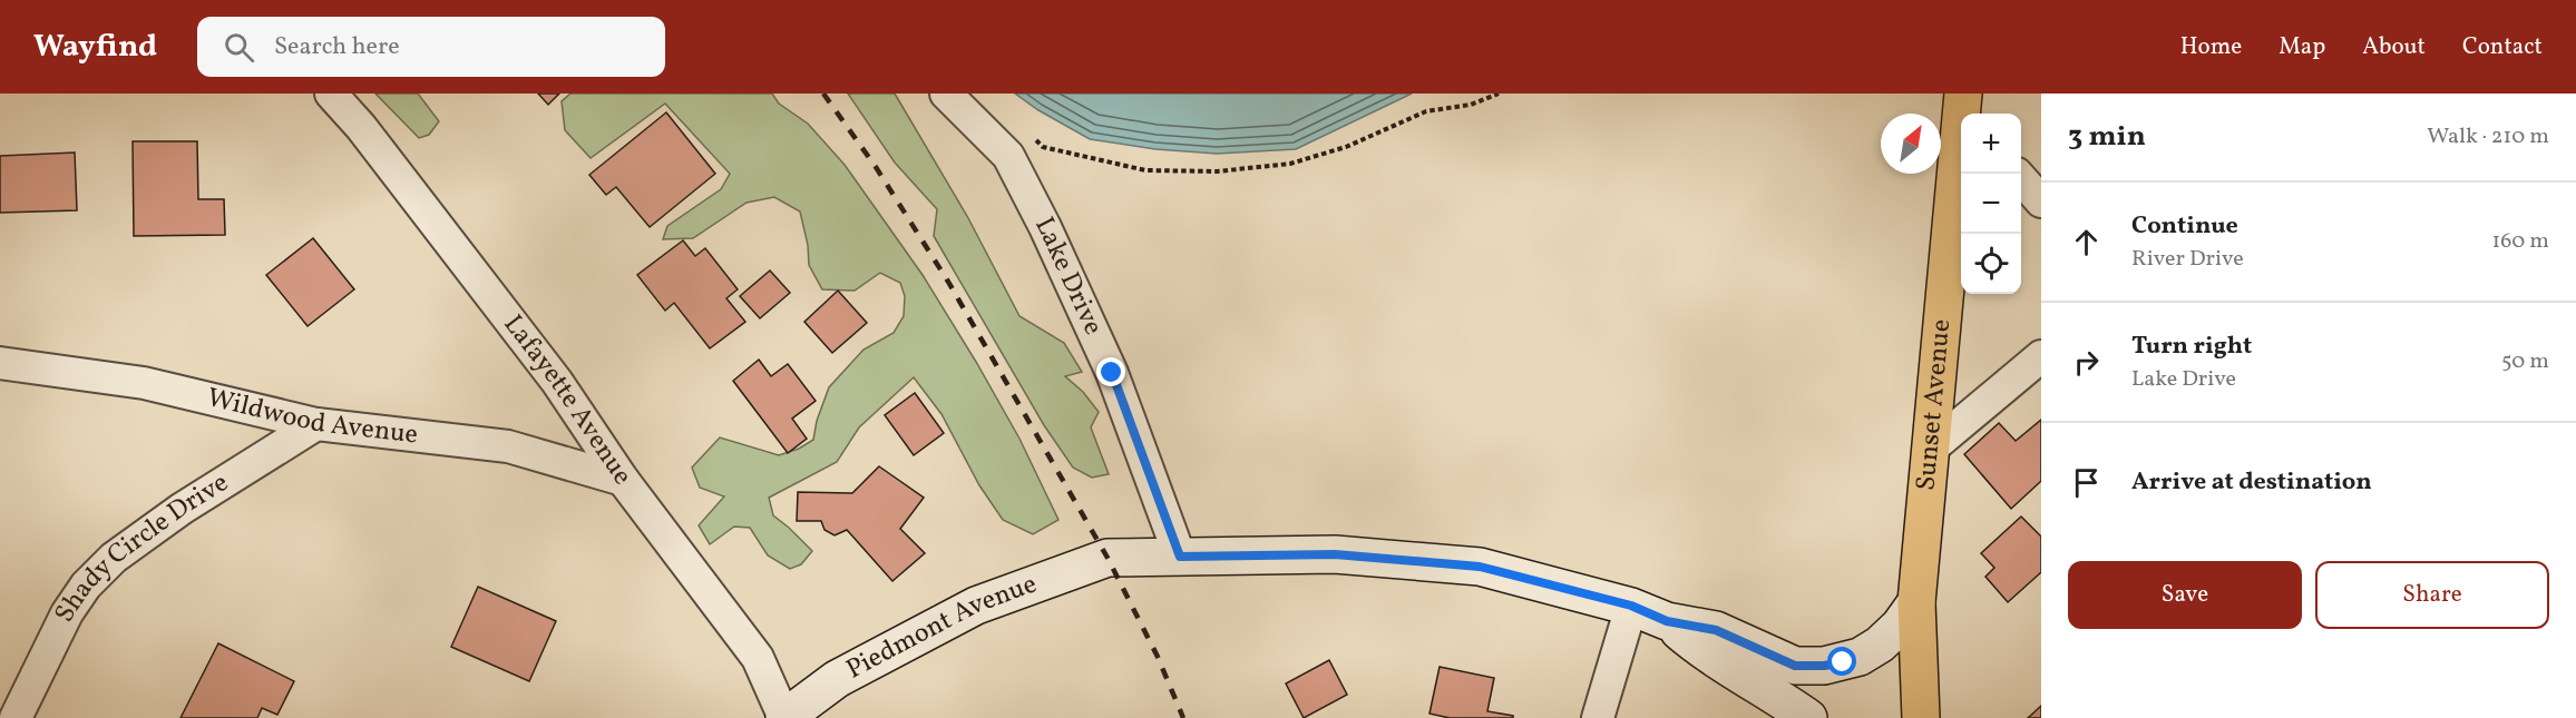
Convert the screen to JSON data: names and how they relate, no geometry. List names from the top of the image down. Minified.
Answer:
{"streets":{"main road":["Sunset Avenue"],"street":["Lake Drive","Lafayette Avenue","Wildwood Avenue","Shady Circle Drive","Piedmont Avenue"]},"crossings":[["Lake Drive","Piedmont Avenue"],["Lafayette Avenue","Wildwood Avenue"],["Lafayette Avenue","Piedmont Avenue"],["Wildwood Avenue","Shady Circle Drive"]],"north":"top right","page":{"header":"Wayfind","search":"Search here","nav":["Home","Map","About","Contact"],"heading":["3 min","Walk · 210 m"],"map_buttons":["+","−"],"list":[["Continue","River Drive","160 m"],["Turn right","Lake Drive","50 m"],"Arrive at destination"],"buttons":["Save","Share"]}}
